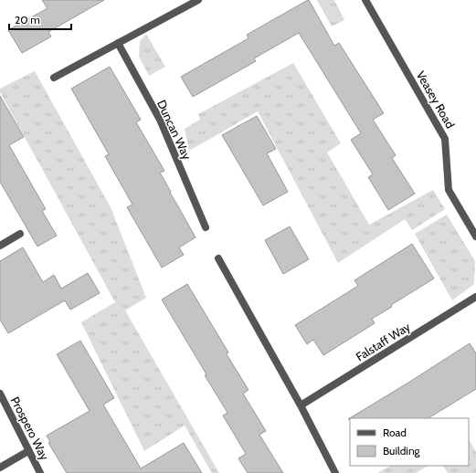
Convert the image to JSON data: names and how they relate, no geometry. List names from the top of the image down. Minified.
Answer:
{"streets":{"street":["Veasey Road","Duncan Way","Falstaff Way","Prospero Way"]},"legend":["Road","Building"],"scale_bar":"20 m"}
